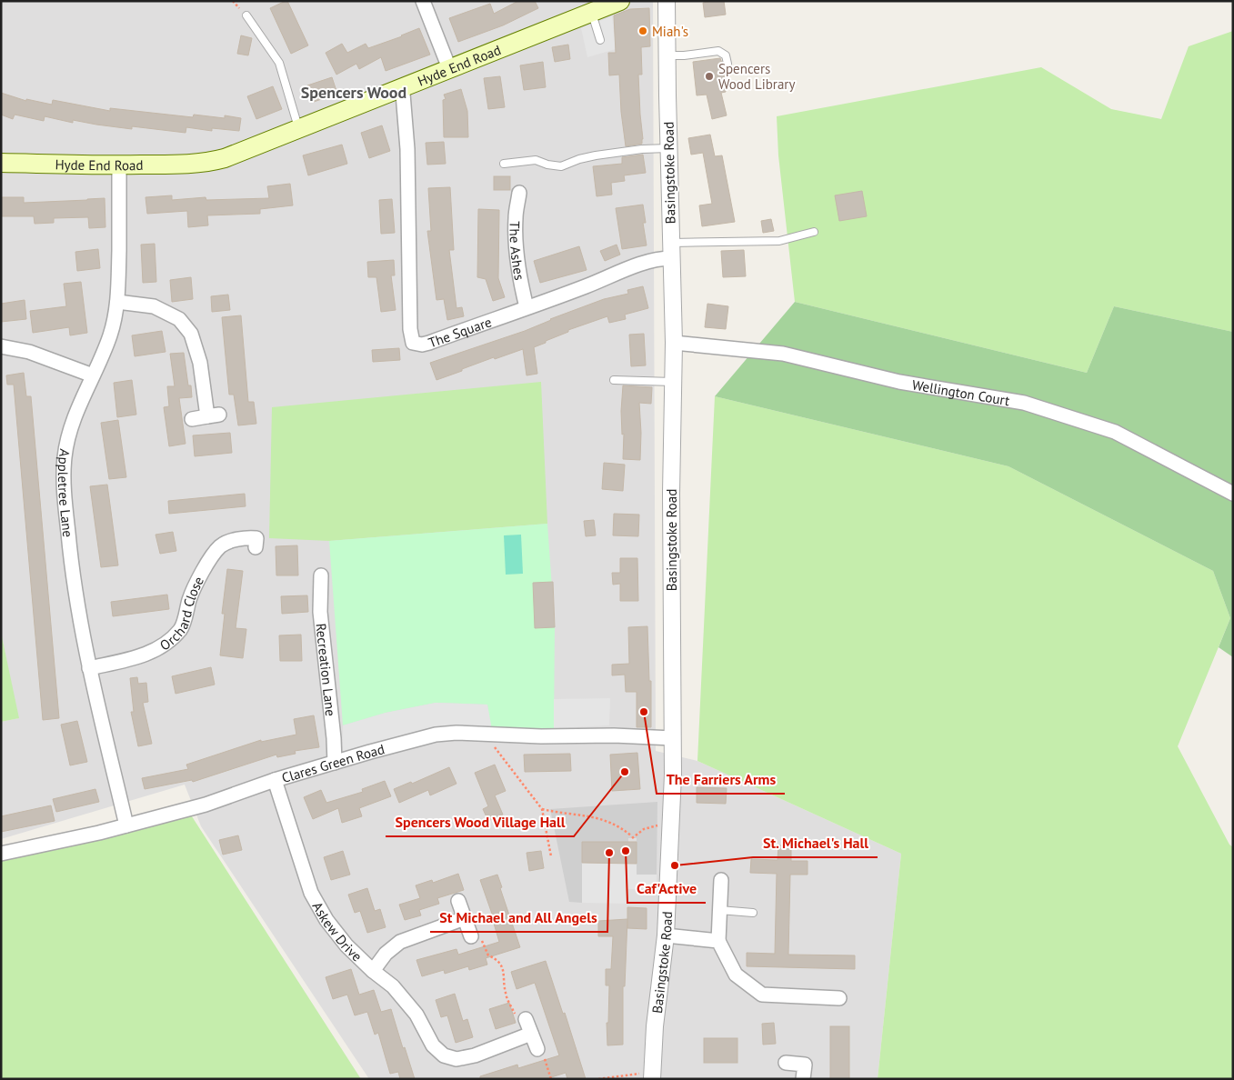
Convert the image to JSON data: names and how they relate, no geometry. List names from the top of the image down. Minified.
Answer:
{"streets":{"main road":["Hyde End Road"],"street":["Basingstoke Road","The Ashes","The Square","Wellington Court","Appletree Lane","Orchard Close","Recreation Lane","Clares Green Road","Askew Drive"]},"crossings":[["Hyde End Road","The Square"],["Hyde End Road","Appletree Lane"],["Basingstoke Road","The Square"],["Basingstoke Road","Wellington Court"],["Basingstoke Road","Clares Green Road"],["The Ashes","The Square"],["Appletree Lane","Orchard Close"],["Appletree Lane","Clares Green Road"],["Recreation Lane","Clares Green Road"],["Clares Green Road","Askew Drive"]],"districts":["Spencers Wood"],"places":["Miah's","Spencers Wood Library","The Farriers Arms","Spencers Wood Village Hall","Caf'Active","St Michael and All Angels","St. Michael's Hall"]}
